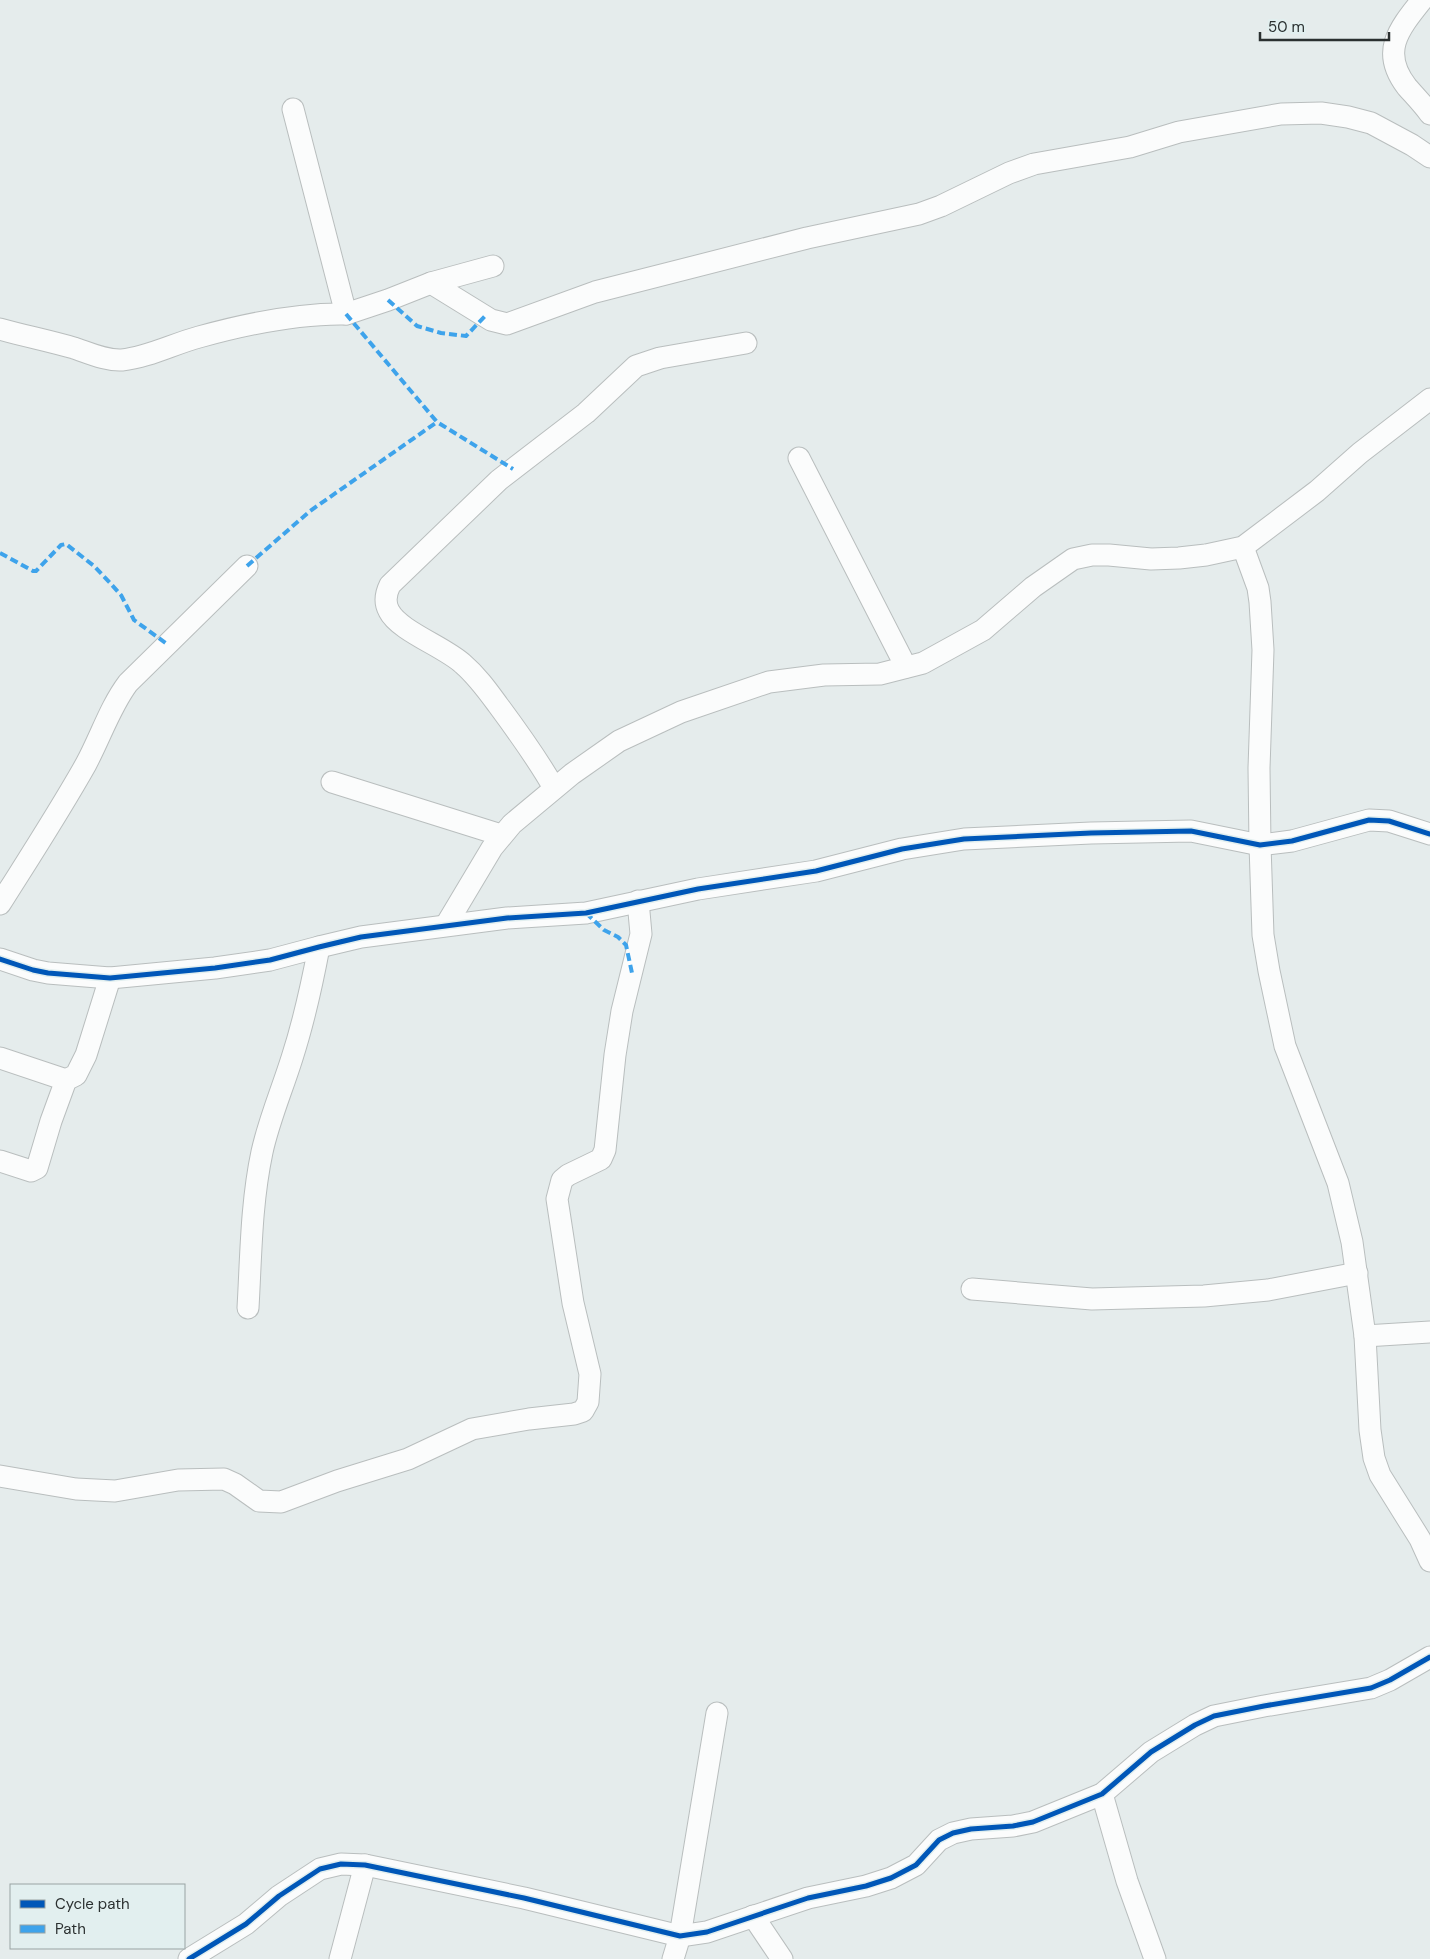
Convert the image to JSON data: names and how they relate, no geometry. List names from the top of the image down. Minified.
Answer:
{"legend":["Cycle path","Path"],"scale_bar":"50 m"}
